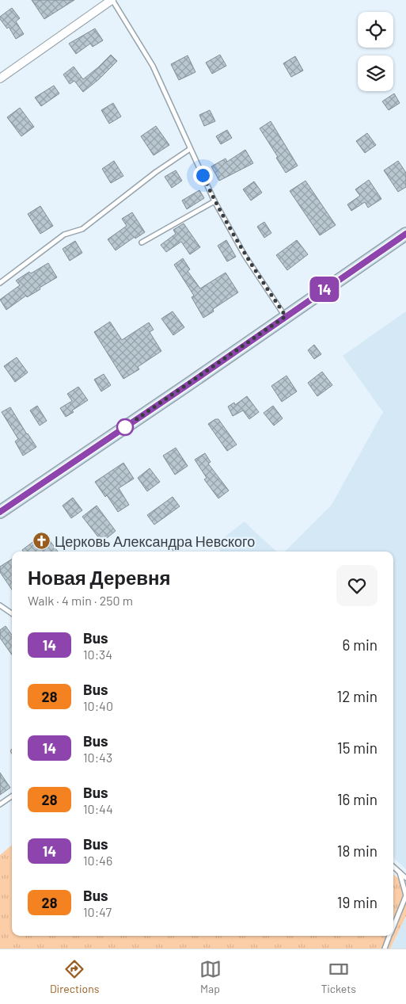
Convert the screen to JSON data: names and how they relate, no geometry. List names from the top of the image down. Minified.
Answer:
{"places":{"church":["Церковь Александра Невского"]},"lines":["bus line 14"],"page":{"on_map":"14","heading":["Новая Деревня","Walk · 4 min · 250 m"],"list":[{"mark":"14","name":"Bus","note":"10:34","value":"6 min"},{"mark":"28","name":"Bus","note":"10:40","value":"12 min"},{"mark":"14","name":"Bus","note":"10:43","value":"15 min"},{"mark":"28","name":"Bus","note":"10:44","value":"16 min"},{"mark":"14","name":"Bus","note":"10:46","value":"18 min"},{"mark":"28","name":"Bus","note":"10:47","value":"19 min"}],"tabs":["Directions","Map","Tickets"]}}
